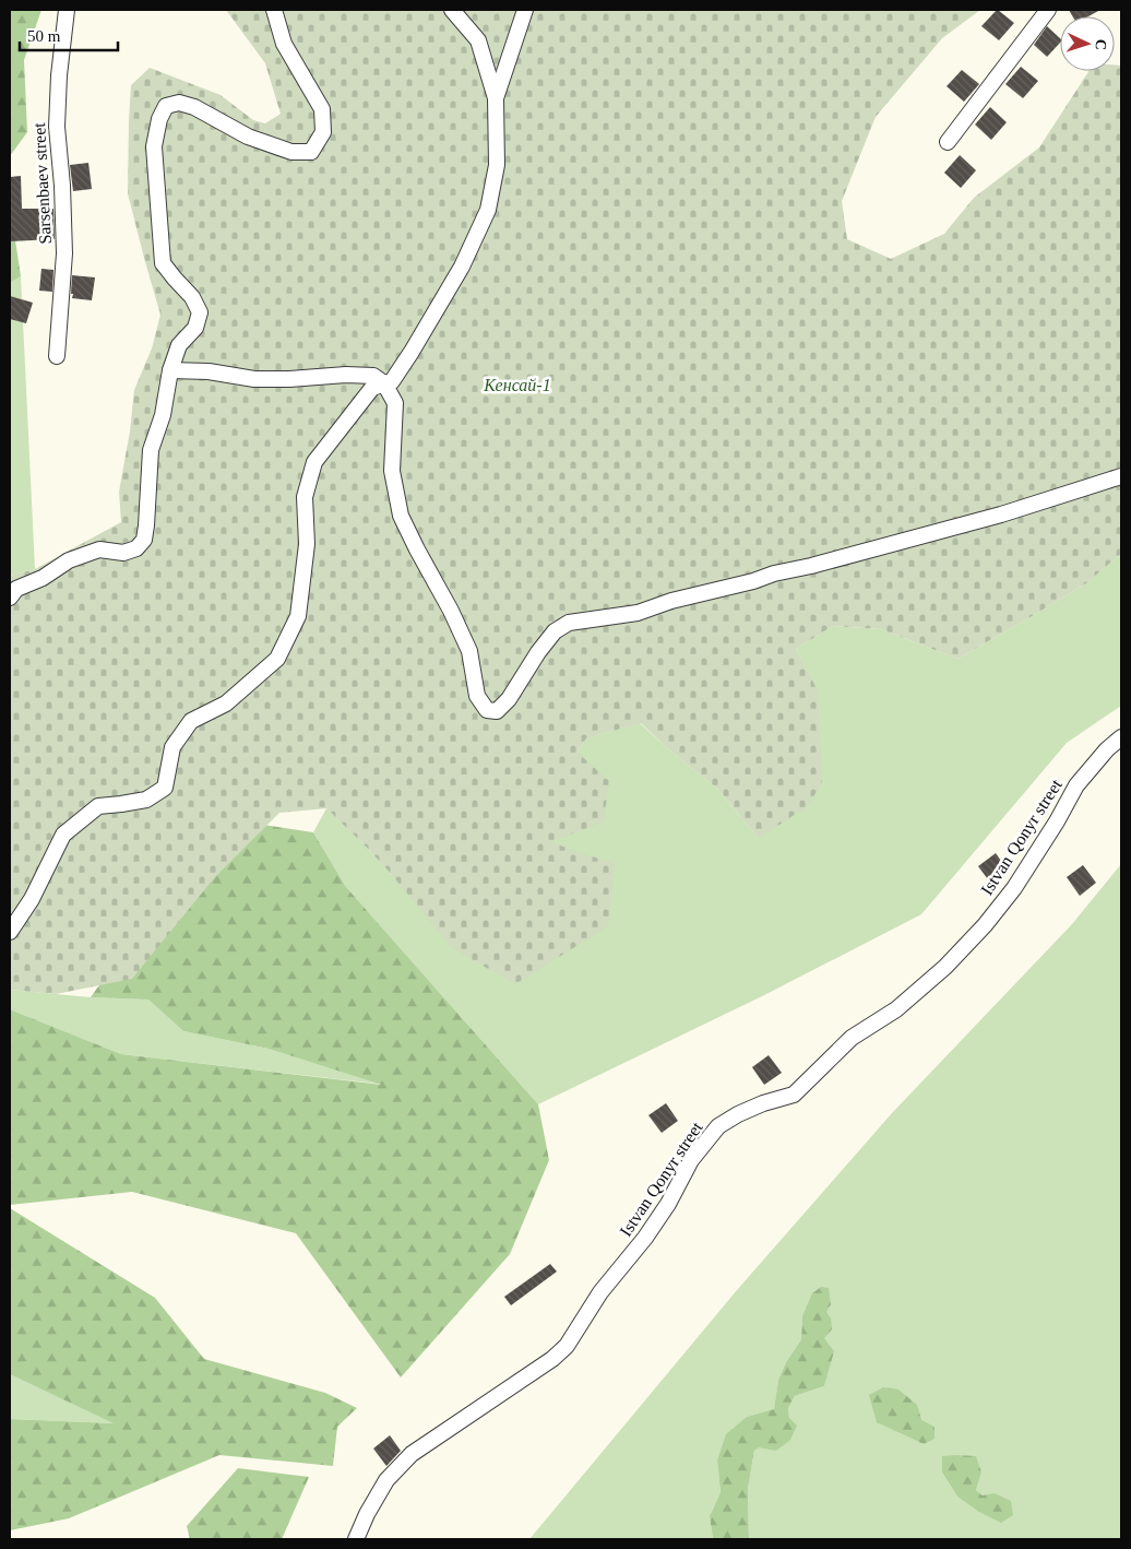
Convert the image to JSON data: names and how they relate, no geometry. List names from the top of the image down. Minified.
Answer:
{"streets":{"street":["Sarsenbaev street","Istvan Qonyr street"]},"parks":["Кенсай-1"],"scale_bar":"50 m","north":"right"}
